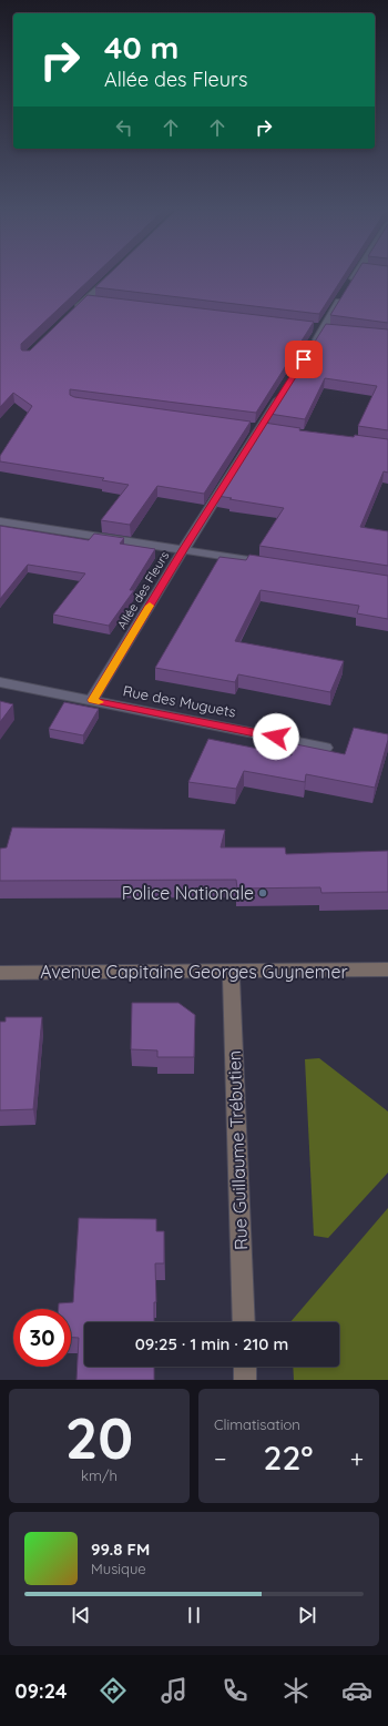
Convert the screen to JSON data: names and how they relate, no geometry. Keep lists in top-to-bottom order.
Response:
{
  "streets": {
    "street": [
      "Allée des Fleurs",
      "Rue des Muguets",
      "Avenue Capitaine Georges Guynemer",
      "Rue Guillaume Trébutien"
    ]
  },
  "crossings": [
    ["Allée des Fleurs", "Rue des Muguets"],
    ["Avenue Capitaine Georges Guynemer", "Rue Guillaume Trébutien"]
  ],
  "places": ["Police Nationale"],
  "page": {
    "turn": ["40 m", "Allée des Fleurs"],
    "limit": "30",
    "trip": "09:25 · 1 min · 210 m",
    "tile": [
      ["20", "km/h"],
      "Climatisation"
    ],
    "heat": ["−", "22°", "+"],
    "song": ["99.8 FM", "Musique"],
    "tabs": "09:24"
  }
}
